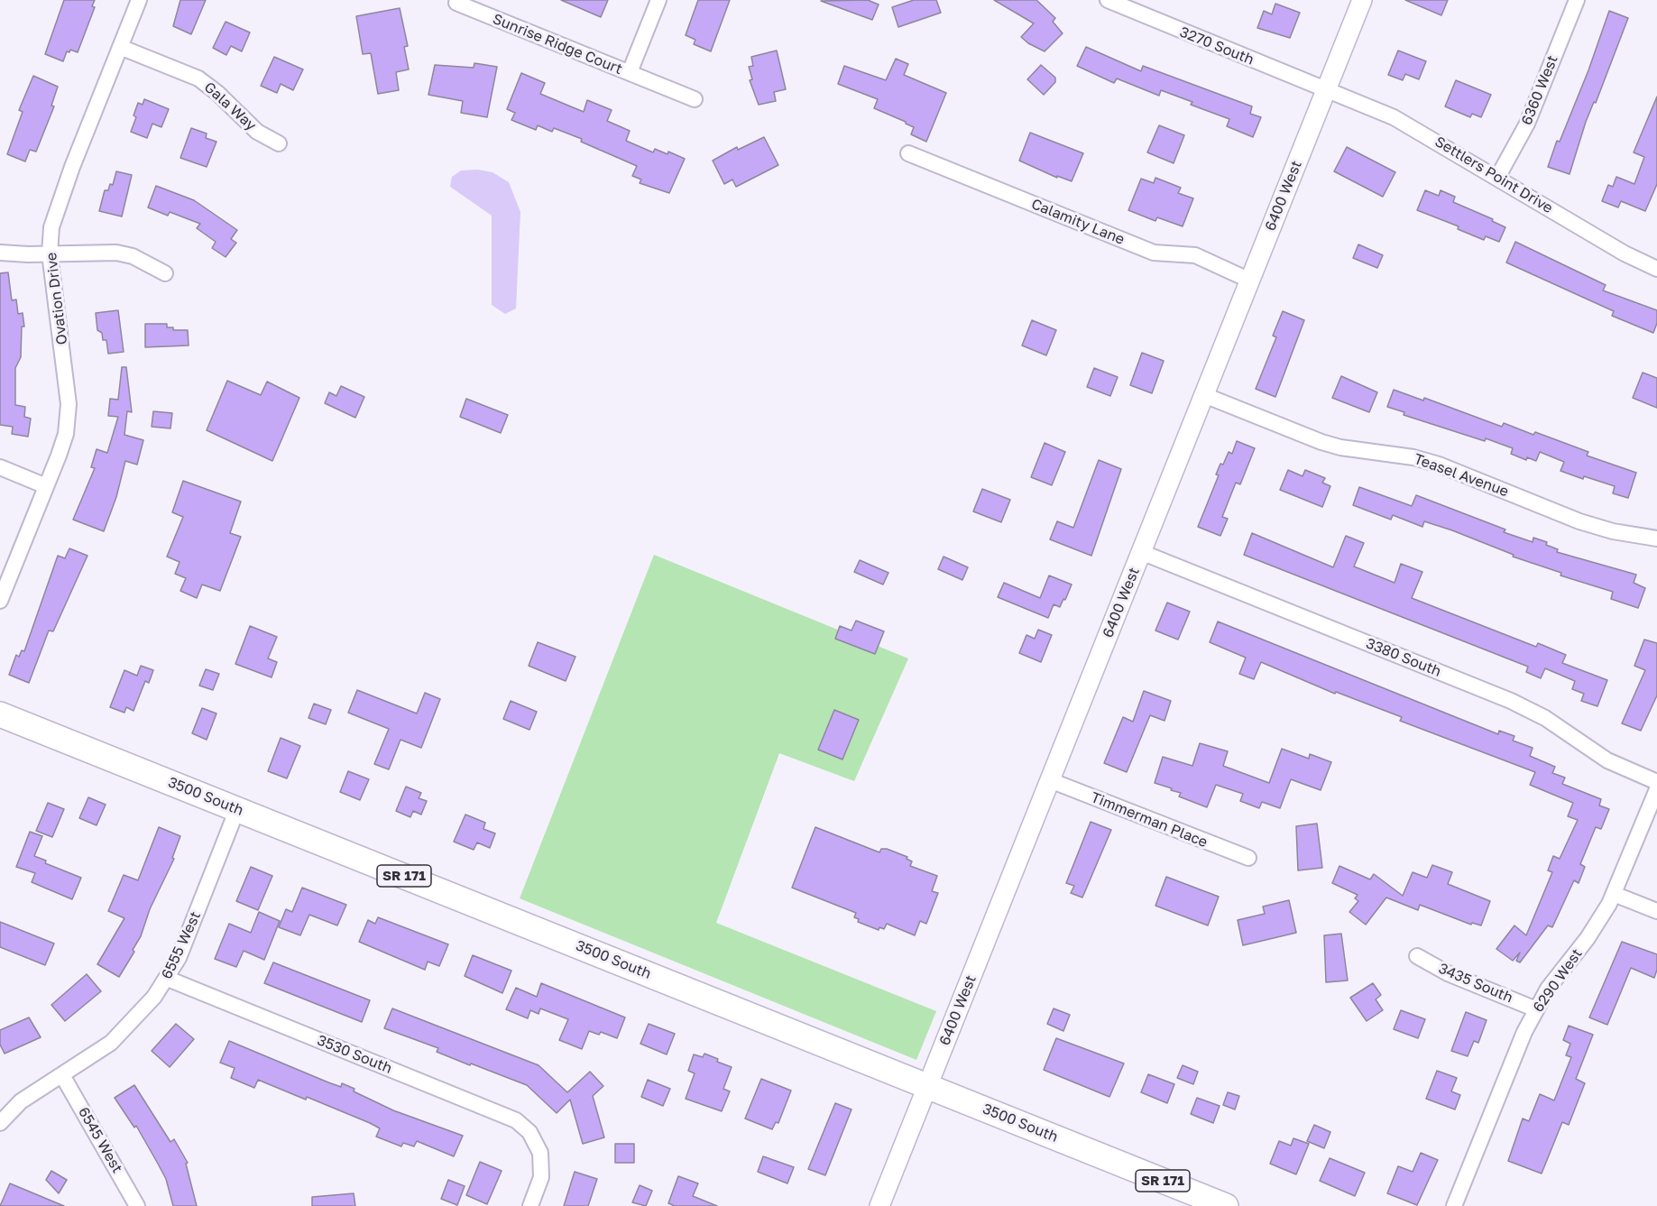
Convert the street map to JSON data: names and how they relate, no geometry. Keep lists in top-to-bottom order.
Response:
{
  "streets": {
    "main road": ["3500 South", "SR 171"],
    "street": [
      "Sunrise Ridge Court",
      "3270 South",
      "6360 West",
      "Gala Way",
      "Settlers Point Drive",
      "6400 West",
      "Calamity Lane",
      "Ovation Drive",
      "Teasel Avenue",
      "3380 South",
      "Timmerman Place",
      "6555 West",
      "6290 West",
      "3435 South",
      "3530 South",
      "6545 West"
    ]
  },
  "crossings": [
    ["3270 South", "Settlers Point Drive"],
    ["3270 South", "6400 West"],
    ["6360 West", "Settlers Point Drive"],
    ["Gala Way", "Ovation Drive"],
    ["Settlers Point Drive", "6400 West"],
    ["6400 West", "Calamity Lane"],
    ["6400 West", "Teasel Avenue"],
    ["6400 West", "3380 South"],
    ["6400 West", "3500 South"],
    ["6400 West", "Timmerman Place"],
    ["3500 South", "6555 West"],
    ["6555 West", "3530 South"],
    ["6555 West", "6545 West"],
    ["6290 West", "3435 South"]
  ]
}
